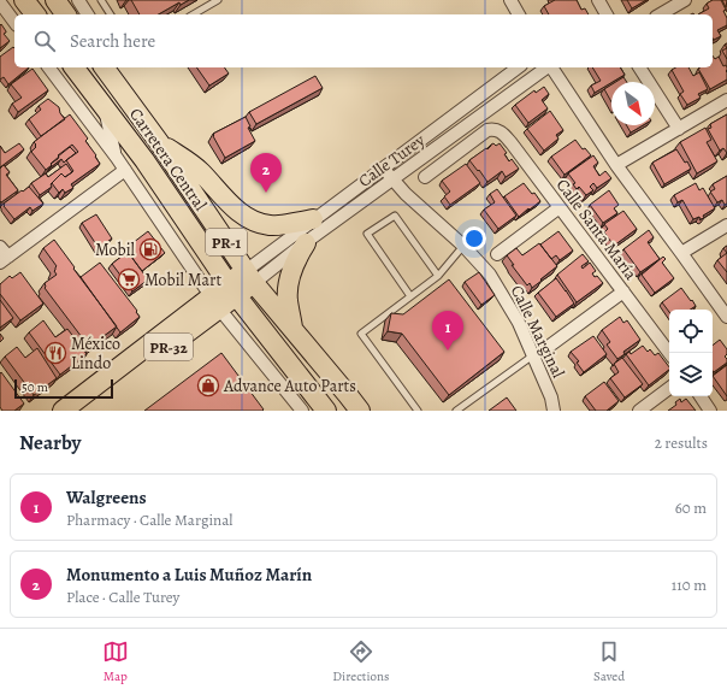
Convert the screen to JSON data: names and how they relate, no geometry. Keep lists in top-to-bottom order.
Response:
{
  "streets": {
    "main road": ["Carretera Central", "PR-1", "PR-32"],
    "street": ["Calle Turey", "Calle Santa María", "Calle Marginal"]
  },
  "crossings": [
    ["Carretera Central", "Calle Turey"],
    ["Calle Turey", "Calle Marginal"]
  ],
  "places": {
    "fuel station": ["Mobil"],
    "supermarket": ["Mobil Mart"],
    "restaurant": ["México Lindo"],
    "shop": ["Advance Auto Parts"]
  },
  "scale_bar": "50 m",
  "north": "bottom right",
  "page": {
    "search": "Search here",
    "pins": ["2", "1"],
    "scale": "50 m",
    "heading": ["Nearby", "2 results"],
    "list": [
      {
        "mark": "1",
        "name": "Walgreens",
        "note": "Pharmacy · Calle Marginal",
        "value": "60 m"
      },
      {
        "mark": "2",
        "name": "Monumento a Luis Muñoz Marín",
        "note": "Place · Calle Turey",
        "value": "110 m"
      }
    ],
    "nav": ["Map", "Directions", "Saved"]
  }
}
